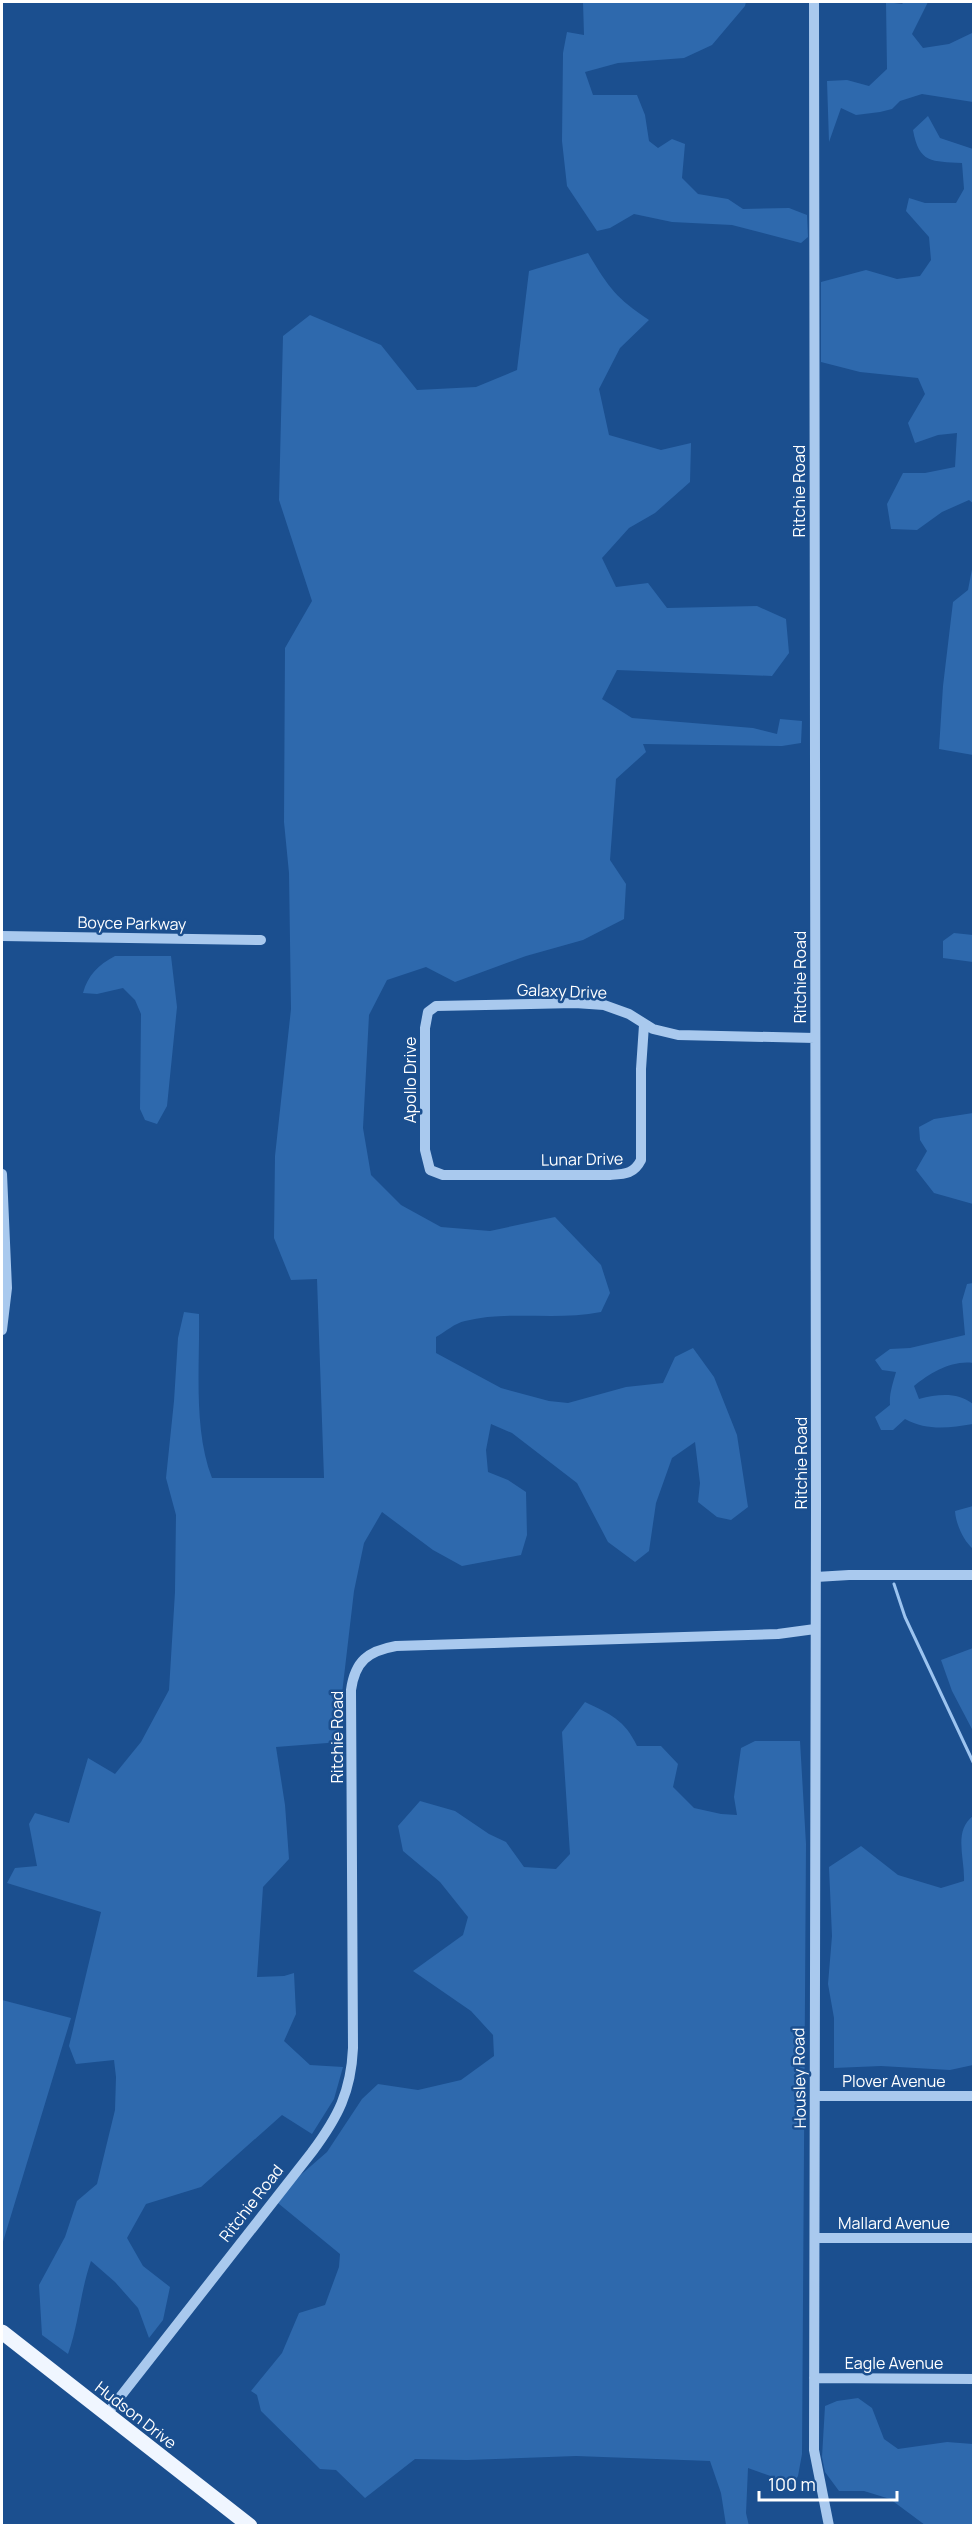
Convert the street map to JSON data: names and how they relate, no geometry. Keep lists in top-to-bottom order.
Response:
{
  "streets": {
    "main road": ["Hudson Drive"],
    "street": [
      "Ritchie Road",
      "Boyce Parkway",
      "Galaxy Drive",
      "Apollo Drive",
      "Lunar Drive",
      "Housley Road",
      "Plover Avenue",
      "Mallard Avenue",
      "Eagle Avenue"
    ]
  },
  "crossings": [
    ["Ritchie Road", "Galaxy Drive"],
    ["Ritchie Road", "Housley Road"],
    ["Ritchie Road", "Hudson Drive"],
    ["Galaxy Drive", "Apollo Drive"],
    ["Galaxy Drive", "Lunar Drive"],
    ["Apollo Drive", "Lunar Drive"],
    ["Housley Road", "Plover Avenue"],
    ["Housley Road", "Mallard Avenue"],
    ["Housley Road", "Eagle Avenue"]
  ],
  "scale_bar": "100 m"
}
